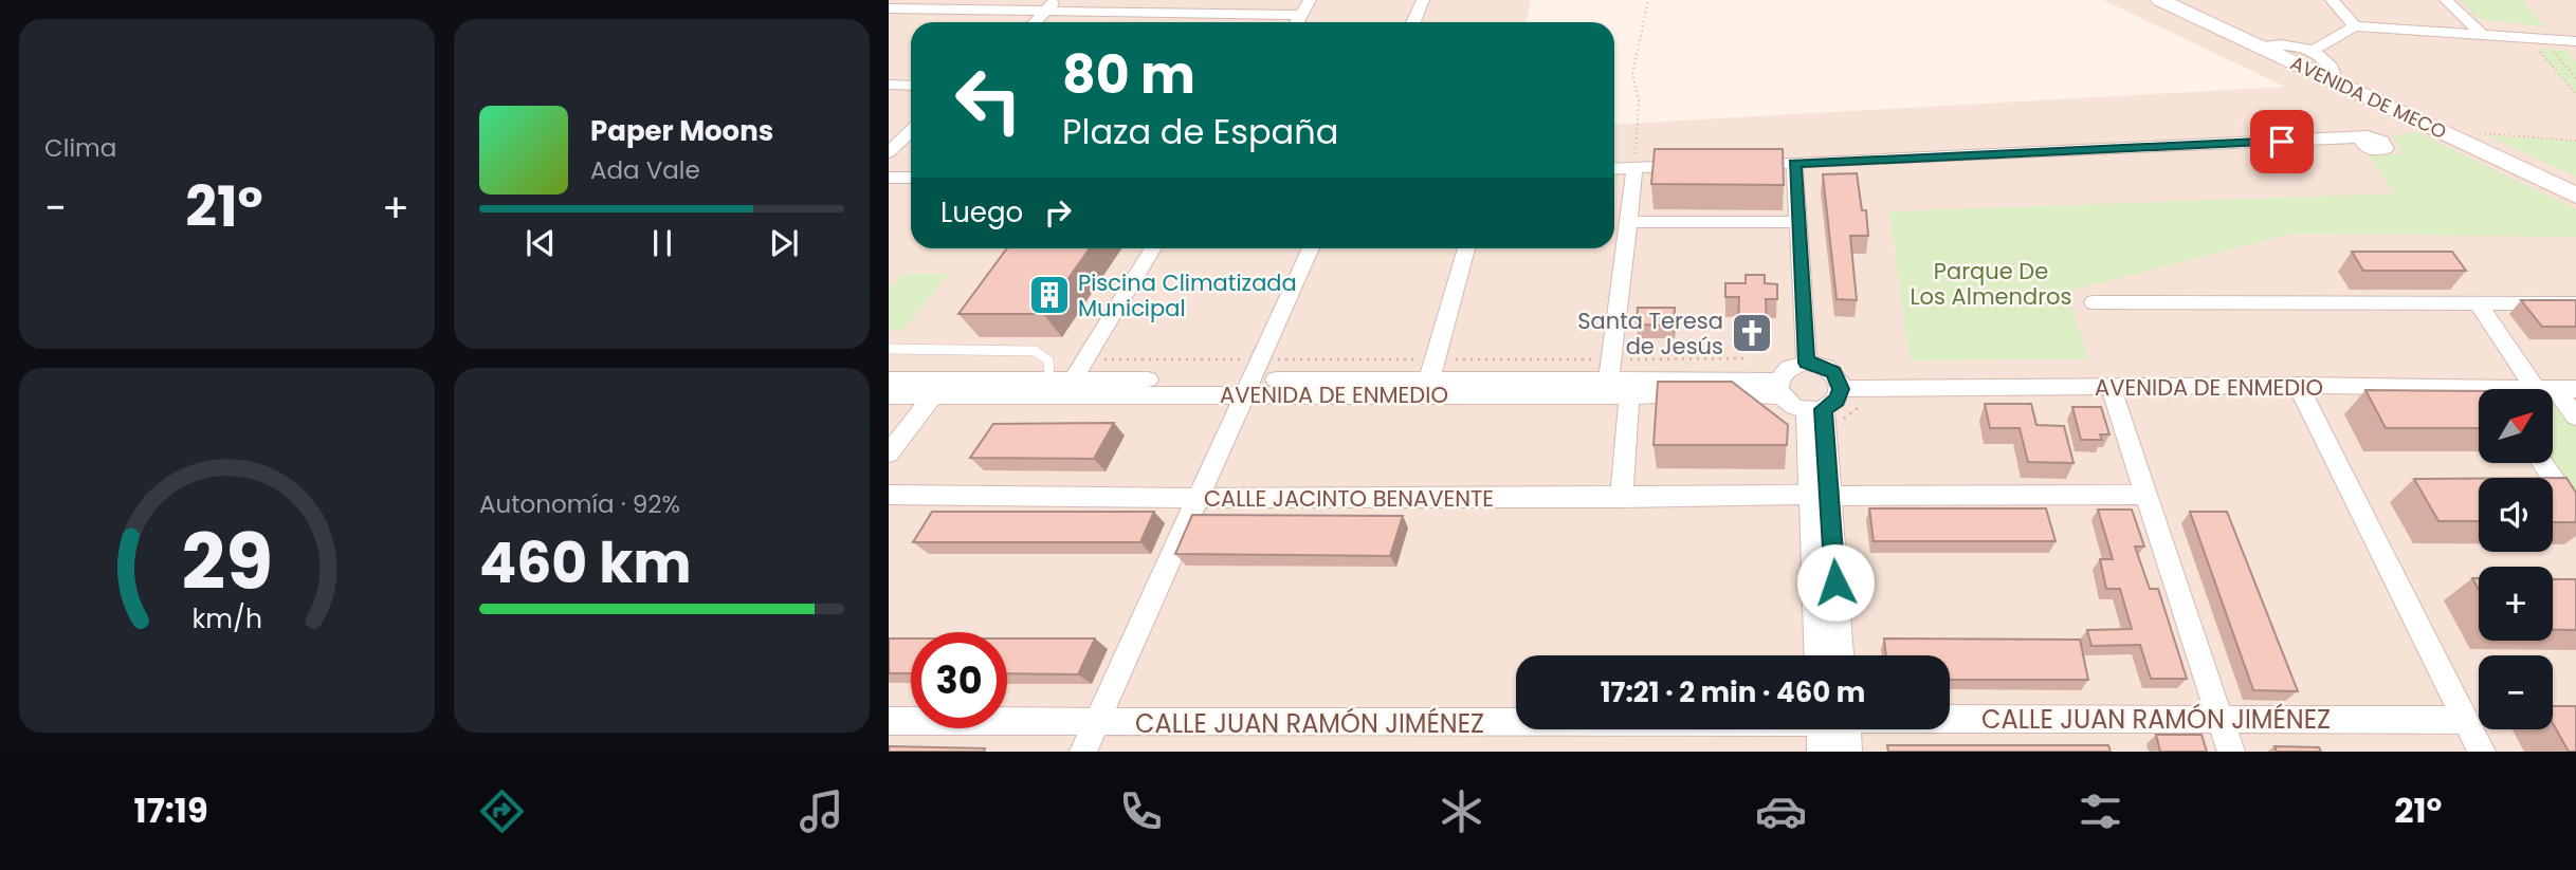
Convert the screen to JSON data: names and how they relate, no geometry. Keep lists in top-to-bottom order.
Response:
{
  "streets": {
    "street": [
      "AVENIDA DE MECO",
      "AVENIDA DE ENMEDIO",
      "CALLE JACINTO BENAVENTE",
      "CALLE JUAN RAMÓN JIMÉNEZ"
    ]
  },
  "parks": ["Parque De Los Almendros"],
  "places": {
    "building": ["Piscina Climatizada Municipal"],
    "church": ["Santa Teresa de Jesús"]
  },
  "north": "top right",
  "page": {
    "tile": [
      "Clima",
      ["Autonomía · 92%", "460 km"]
    ],
    "turn": ["80 m", "Plaza de España"],
    "song": ["Paper Moons", "Ada Vale"],
    "heat": ["−", "21°", "+"],
    "then": "Luego",
    "map_buttons": ["+", "−"],
    "limit": "30",
    "trip": "17:21 · 2 min · 460 m",
    "tabs": ["17:19", "21°"],
    "gauge": ["29", "km/h"]
  }
}
